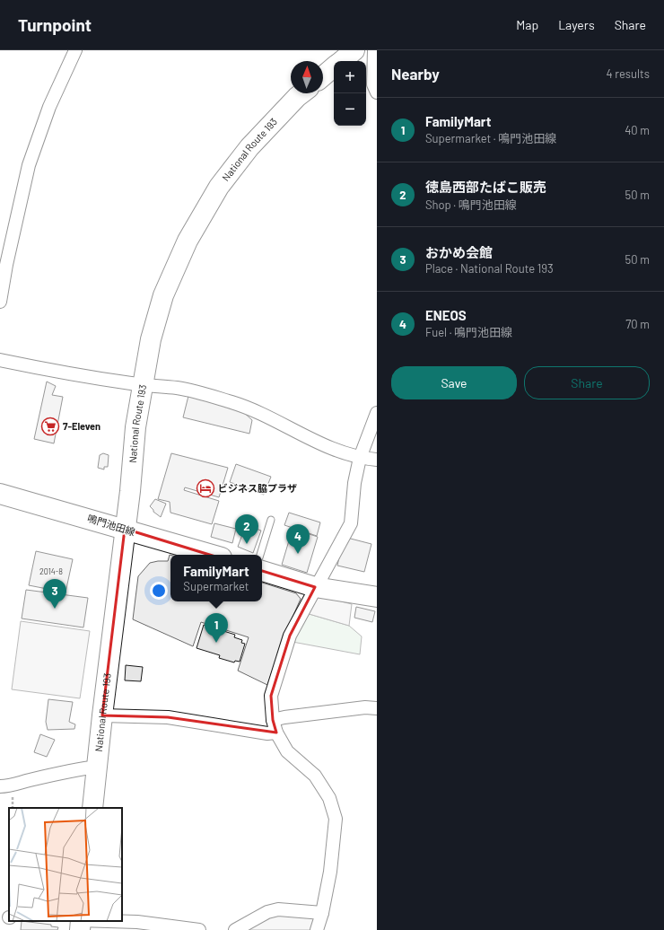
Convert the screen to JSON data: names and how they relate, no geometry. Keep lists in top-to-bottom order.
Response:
{
  "streets": {
    "main road": ["National Route 193", "鳴門池田線"]
  },
  "crossings": [
    ["National Route 193", "鳴門池田線"]
  ],
  "places": {
    "supermarket": ["7-Eleven"],
    "hotel": ["ビジネス脇プラザ"]
  },
  "house_numbers": ["2014-8"],
  "north": "top",
  "page": {
    "header": "Turnpoint",
    "nav": ["Map", "Layers", "Share"],
    "heading": ["Nearby", "4 results"],
    "map_buttons": ["+", "−"],
    "list": [
      {
        "mark": "1",
        "name": "FamilyMart",
        "note": "Supermarket · 鳴門池田線",
        "value": "40 m"
      },
      {
        "mark": "2",
        "name": "徳島西部たばこ販売",
        "note": "Shop · 鳴門池田線",
        "value": "50 m"
      },
      {
        "mark": "3",
        "name": "おかめ会館",
        "note": "Place · National Route 193",
        "value": "50 m"
      },
      {
        "mark": "4",
        "name": "ENEOS",
        "note": "Fuel · 鳴門池田線",
        "value": "70 m"
      }
    ],
    "buttons": ["Save", "Share"],
    "pins": [
      "2",
      "4",
      "3",
      "1"
    ],
    "popup": ["FamilyMart", "Supermarket"]
  }
}
